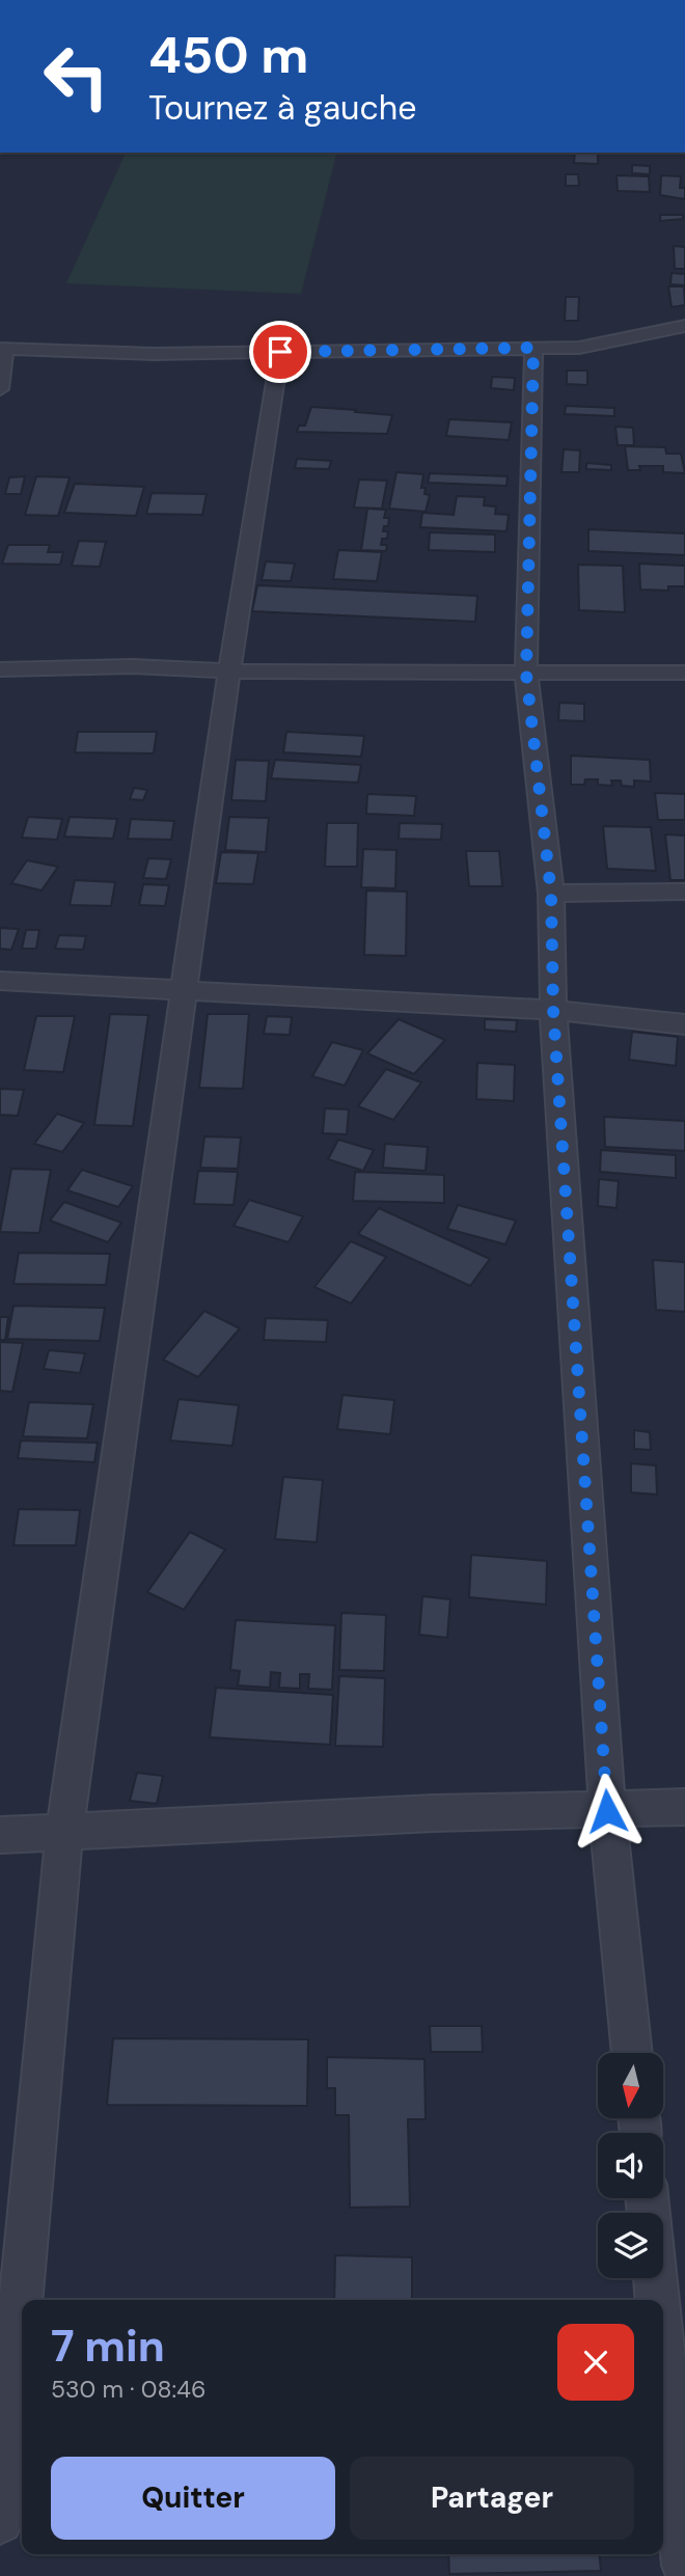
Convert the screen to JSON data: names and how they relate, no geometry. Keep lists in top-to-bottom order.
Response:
{
  "north": "bottom",
  "page": {
    "turn": ["450 m", "Tournez à gauche"],
    "heading": ["7 min", "530 m · 08:46"],
    "buttons": ["Quitter", "Partager"]
  }
}
